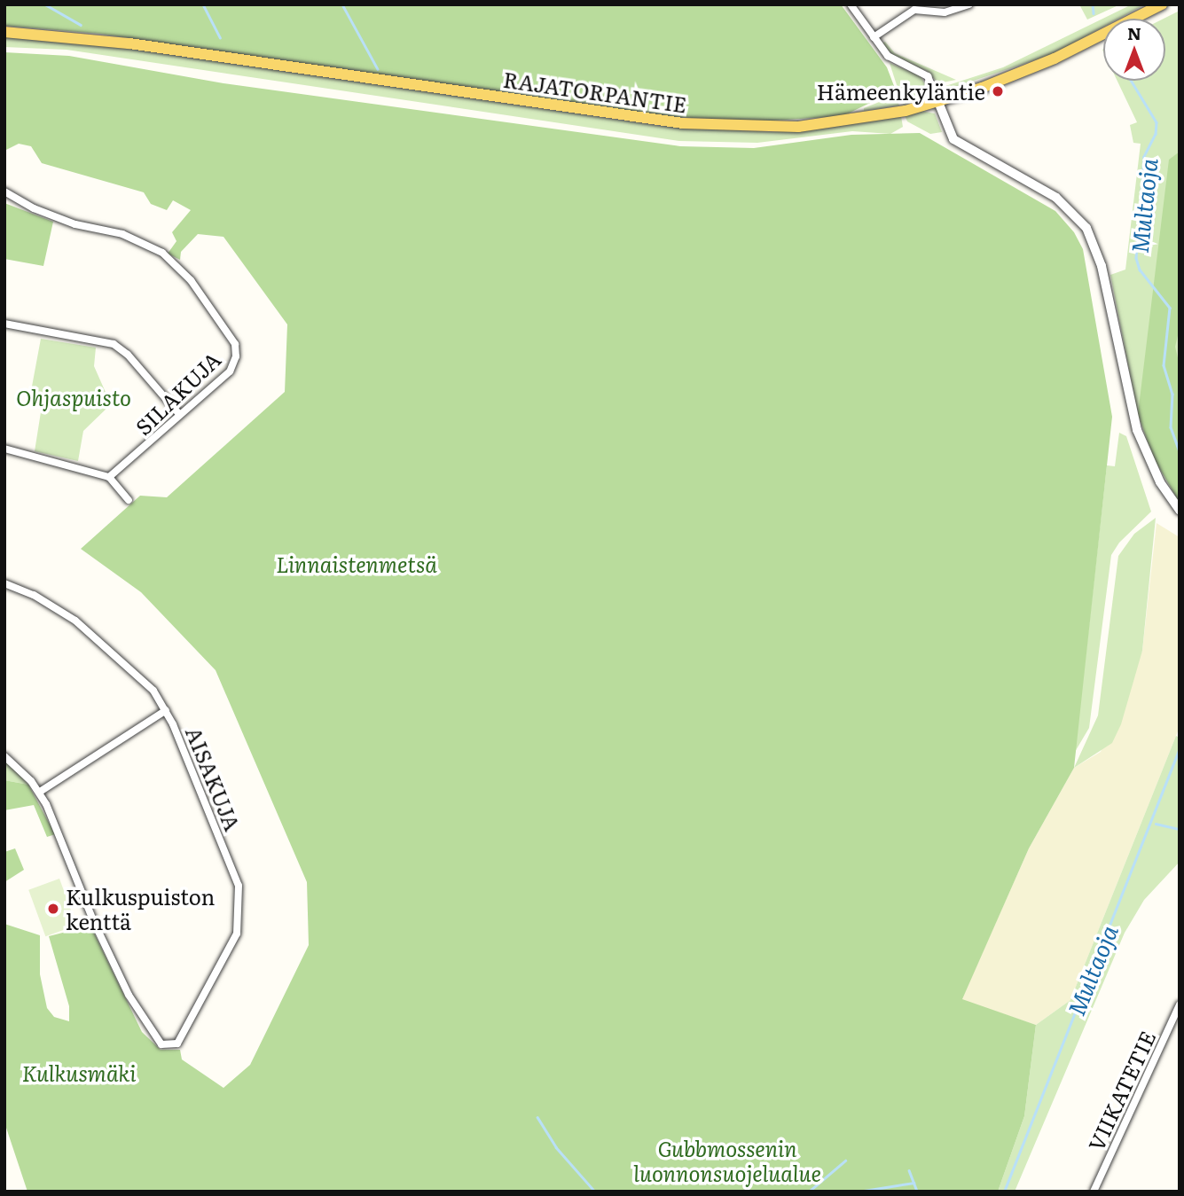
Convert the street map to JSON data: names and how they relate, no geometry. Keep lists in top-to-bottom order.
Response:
{
  "streets": {
    "main road": ["RAJATORPANTIE"],
    "street": ["SILAKUJA", "AISAKUJA", "VIIKATETIE"]
  },
  "water": ["Multaoja"],
  "parks": [
    "Ohjaspuisto",
    "Linnaistenmetsä",
    "Kulkusmäki",
    "Gubbmossenin luonnonsuojelualue"
  ],
  "places": ["Hämeenkyläntie", "Kulkuspuiston kenttä"],
  "north": "top"
}
